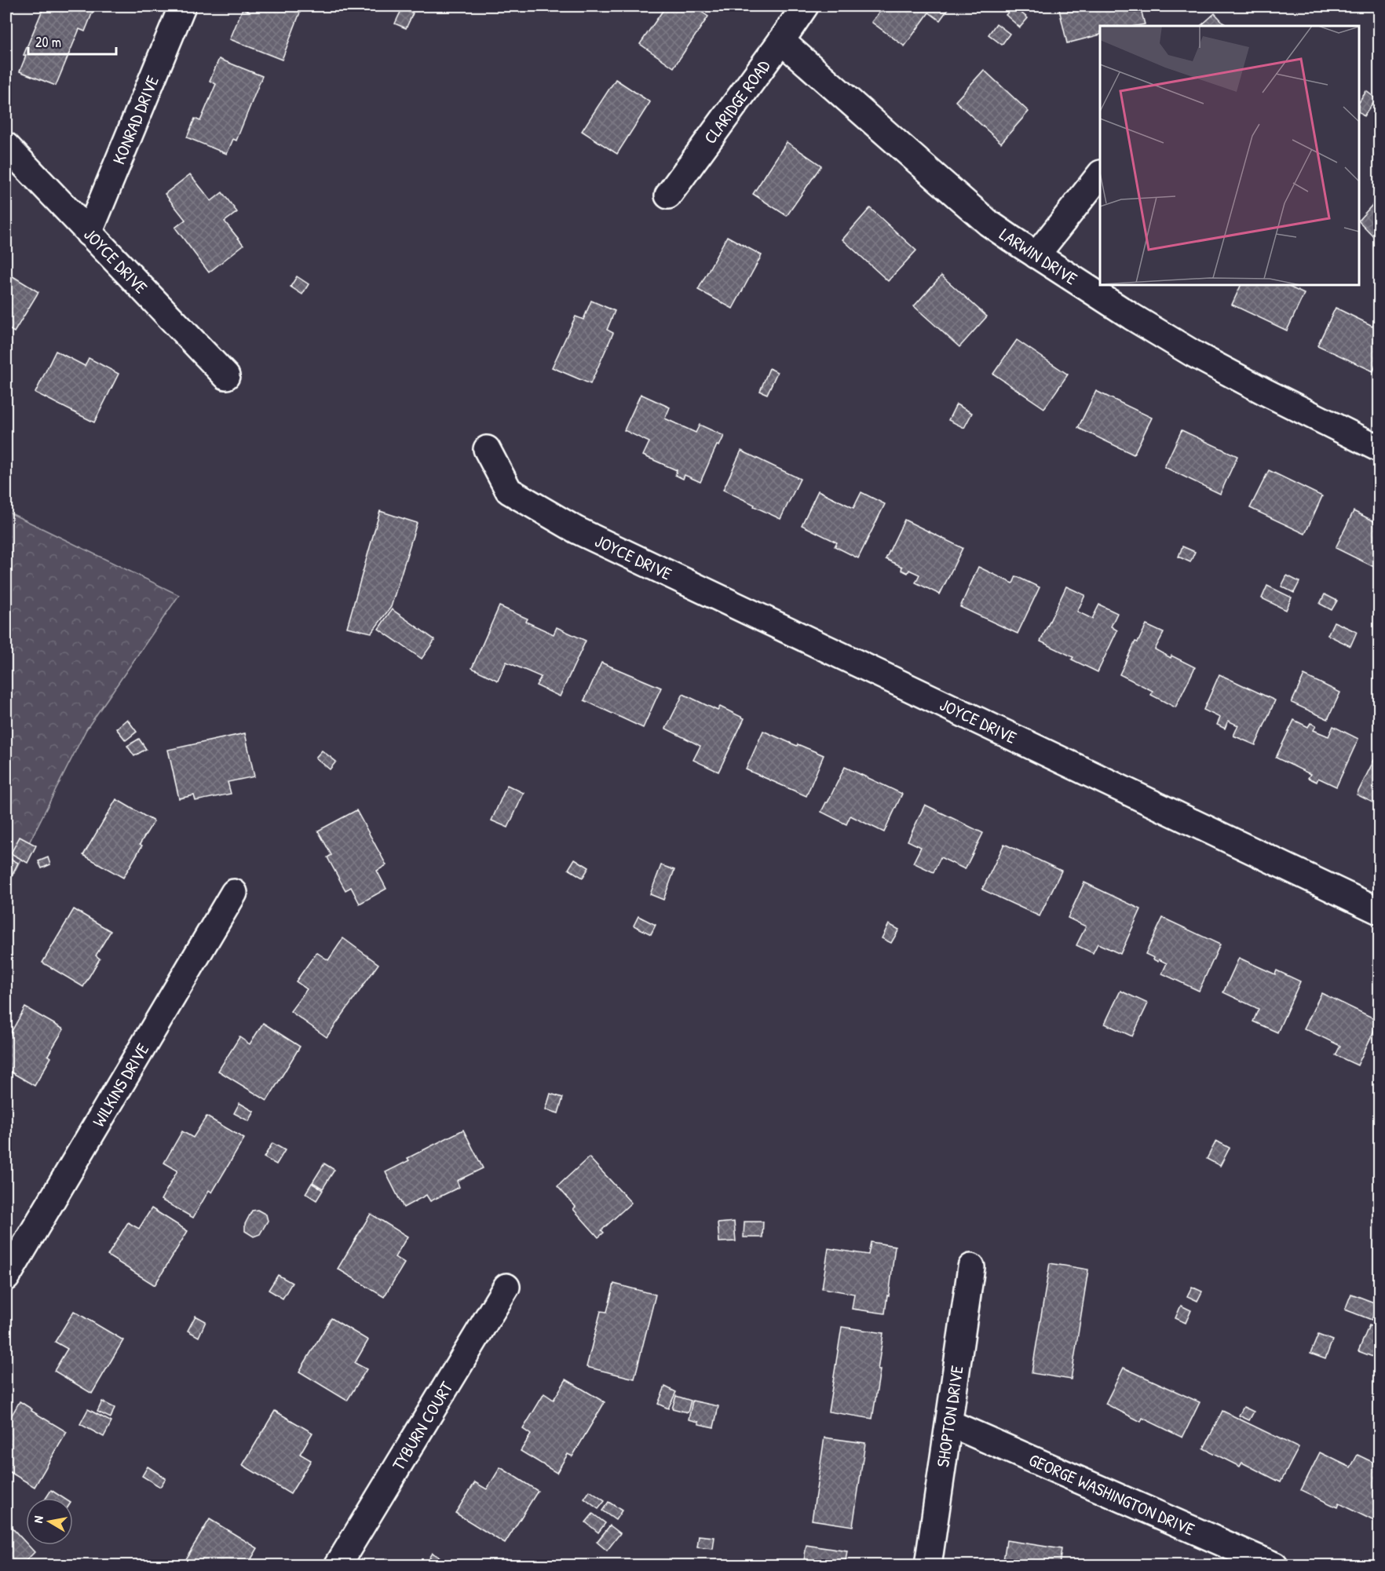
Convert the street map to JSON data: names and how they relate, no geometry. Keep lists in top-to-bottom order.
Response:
{
  "streets": {
    "street": [
      "CLARIDGE ROAD",
      "KONRAD DRIVE",
      "LARWIN DRIVE",
      "JOYCE DRIVE",
      "WILKINS DRIVE",
      "SHOPTON DRIVE",
      "TYBURN COURT",
      "GEORGE WASHINGTON DRIVE"
    ]
  },
  "crossings": [
    ["CLARIDGE ROAD", "LARWIN DRIVE"],
    ["KONRAD DRIVE", "JOYCE DRIVE"],
    ["SHOPTON DRIVE", "GEORGE WASHINGTON DRIVE"]
  ],
  "scale_bar": "20 m",
  "north": "left"
}
